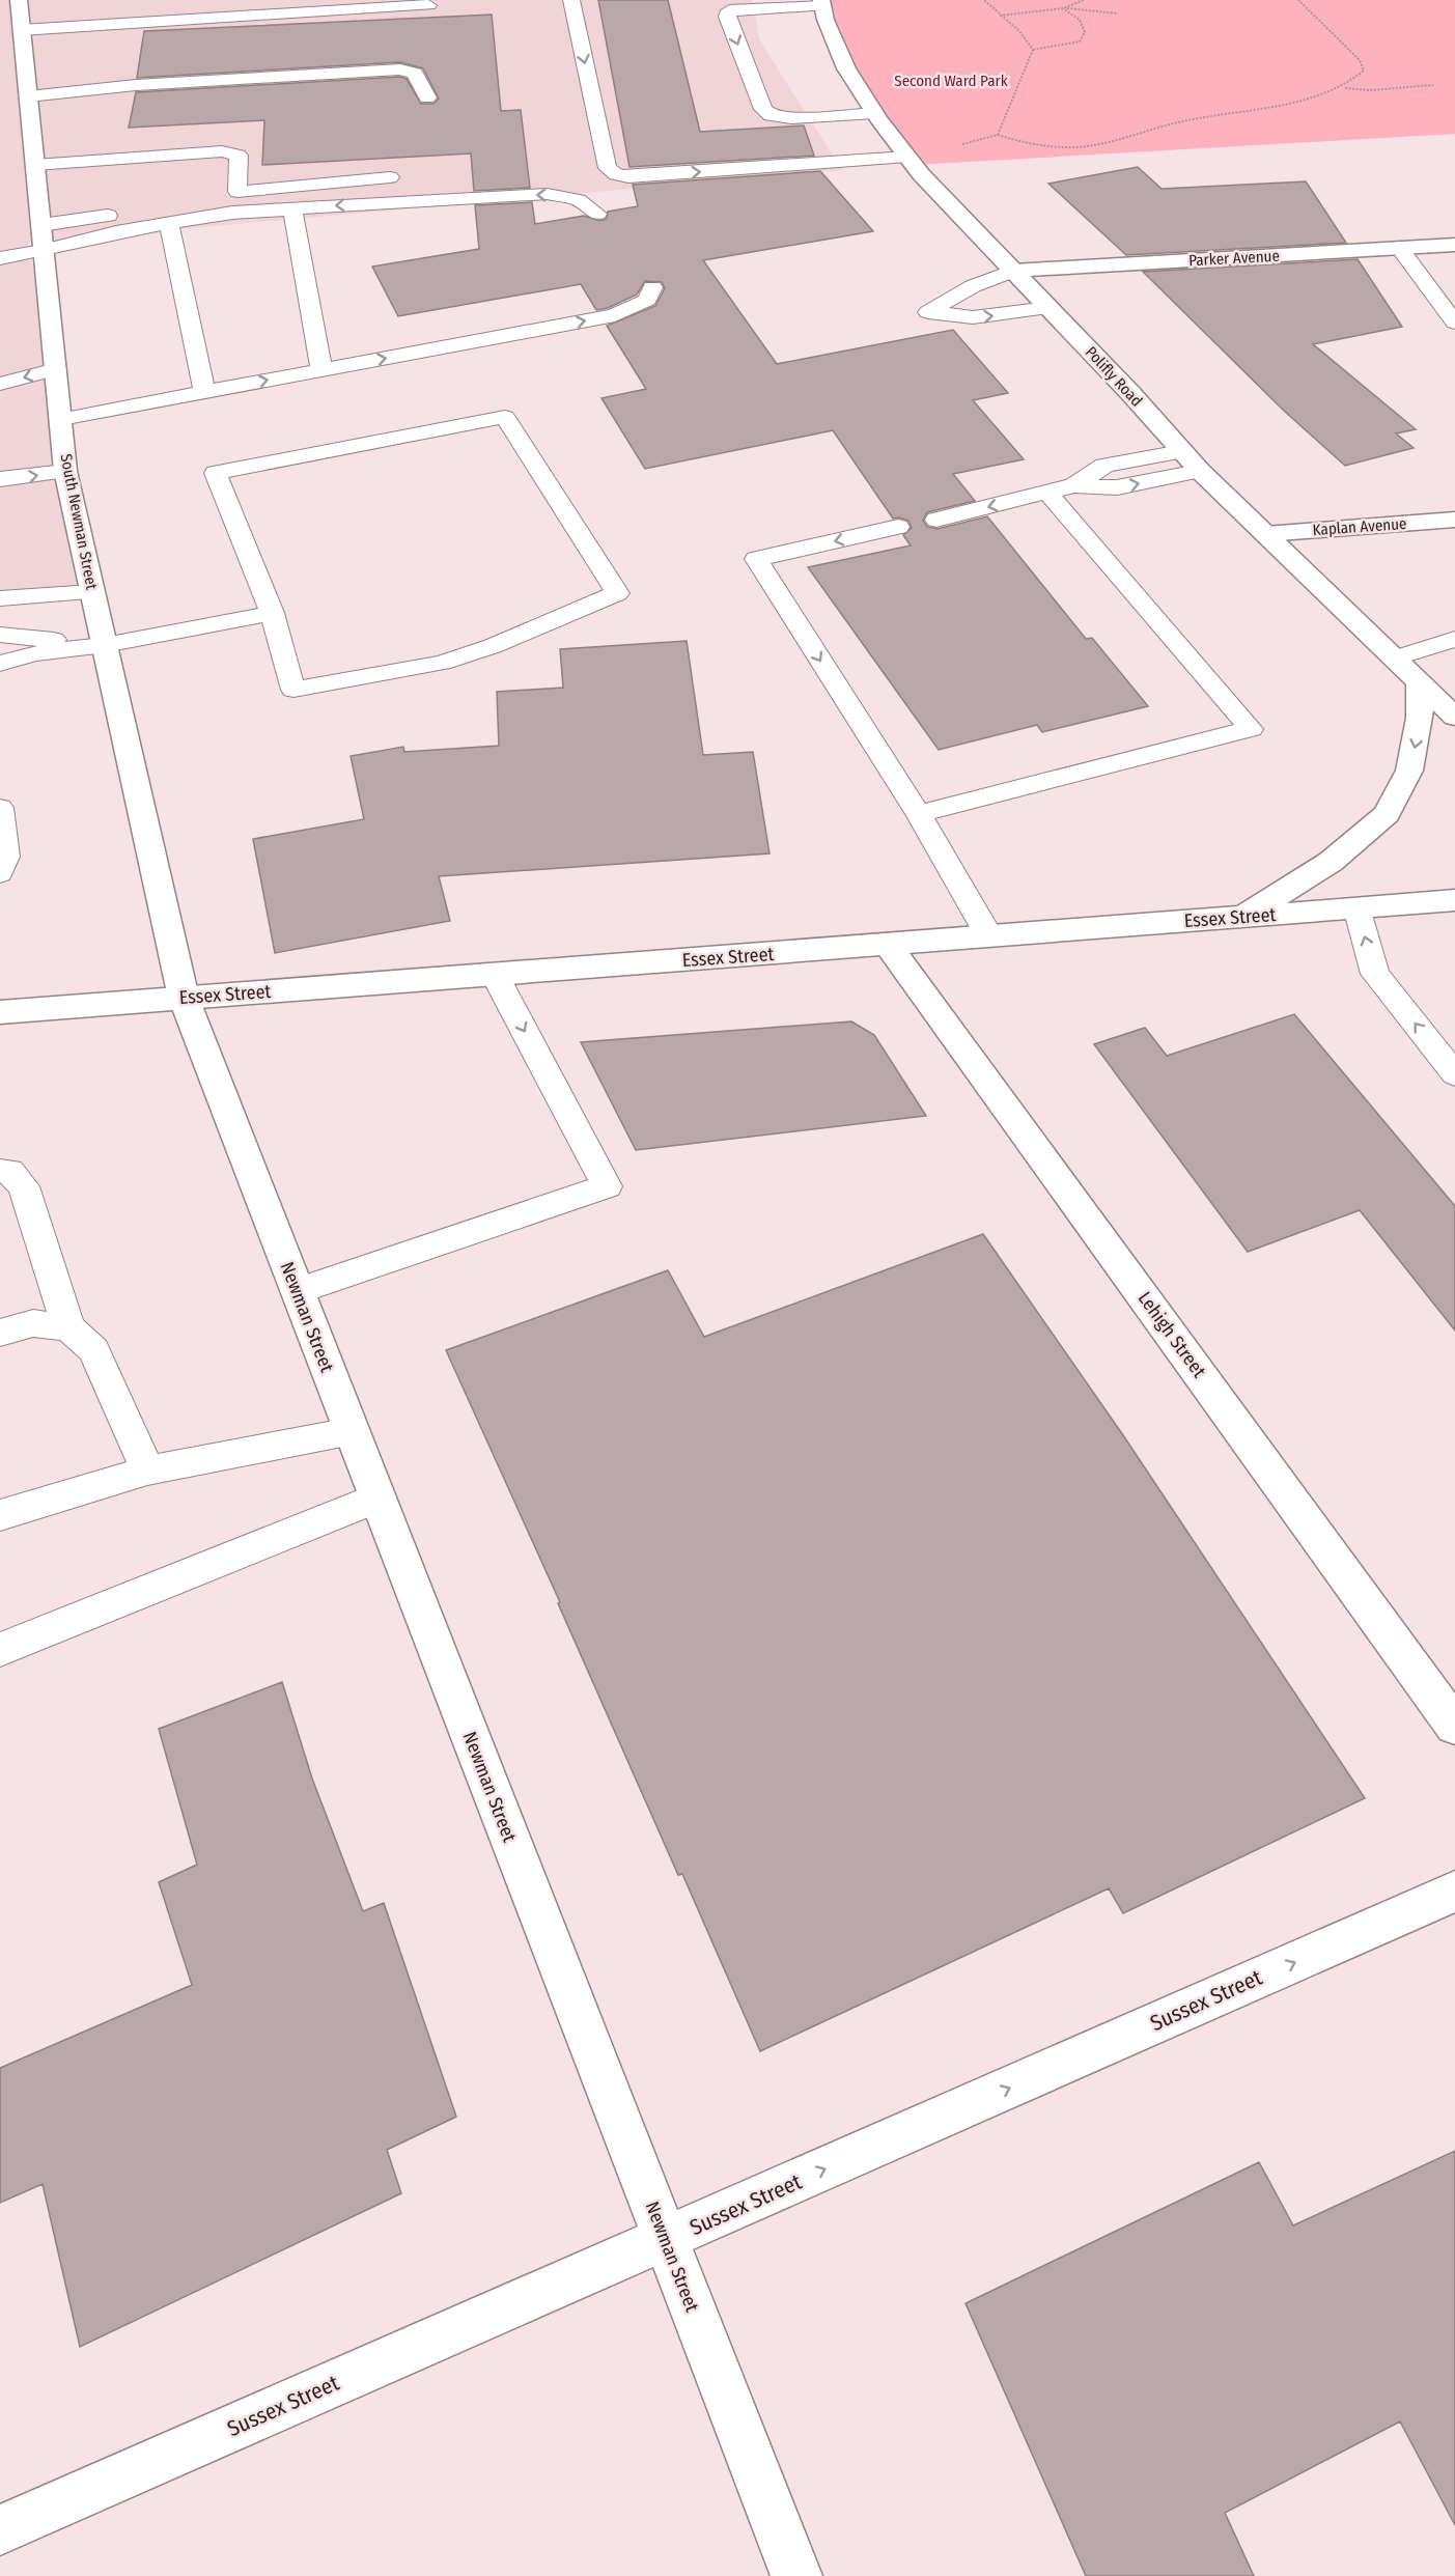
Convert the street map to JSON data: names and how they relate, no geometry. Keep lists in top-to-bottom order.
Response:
{
  "streets": {
    "street": [
      "Parker Avenue",
      "Polifly Road",
      "South Newman Street",
      "Kaplan Avenue",
      "Essex Street",
      "Newman Street",
      "Lehigh Street",
      "Sussex Street"
    ]
  },
  "crossings": [
    ["Parker Avenue", "Polifly Road"],
    ["Polifly Road", "Kaplan Avenue"],
    ["South Newman Street", "Essex Street"],
    ["South Newman Street", "Newman Street"],
    ["Essex Street", "Newman Street"],
    ["Essex Street", "Lehigh Street"],
    ["Newman Street", "Sussex Street"]
  ],
  "one_way": ["Sussex Street"],
  "parks": ["Second Ward Park"]
}
